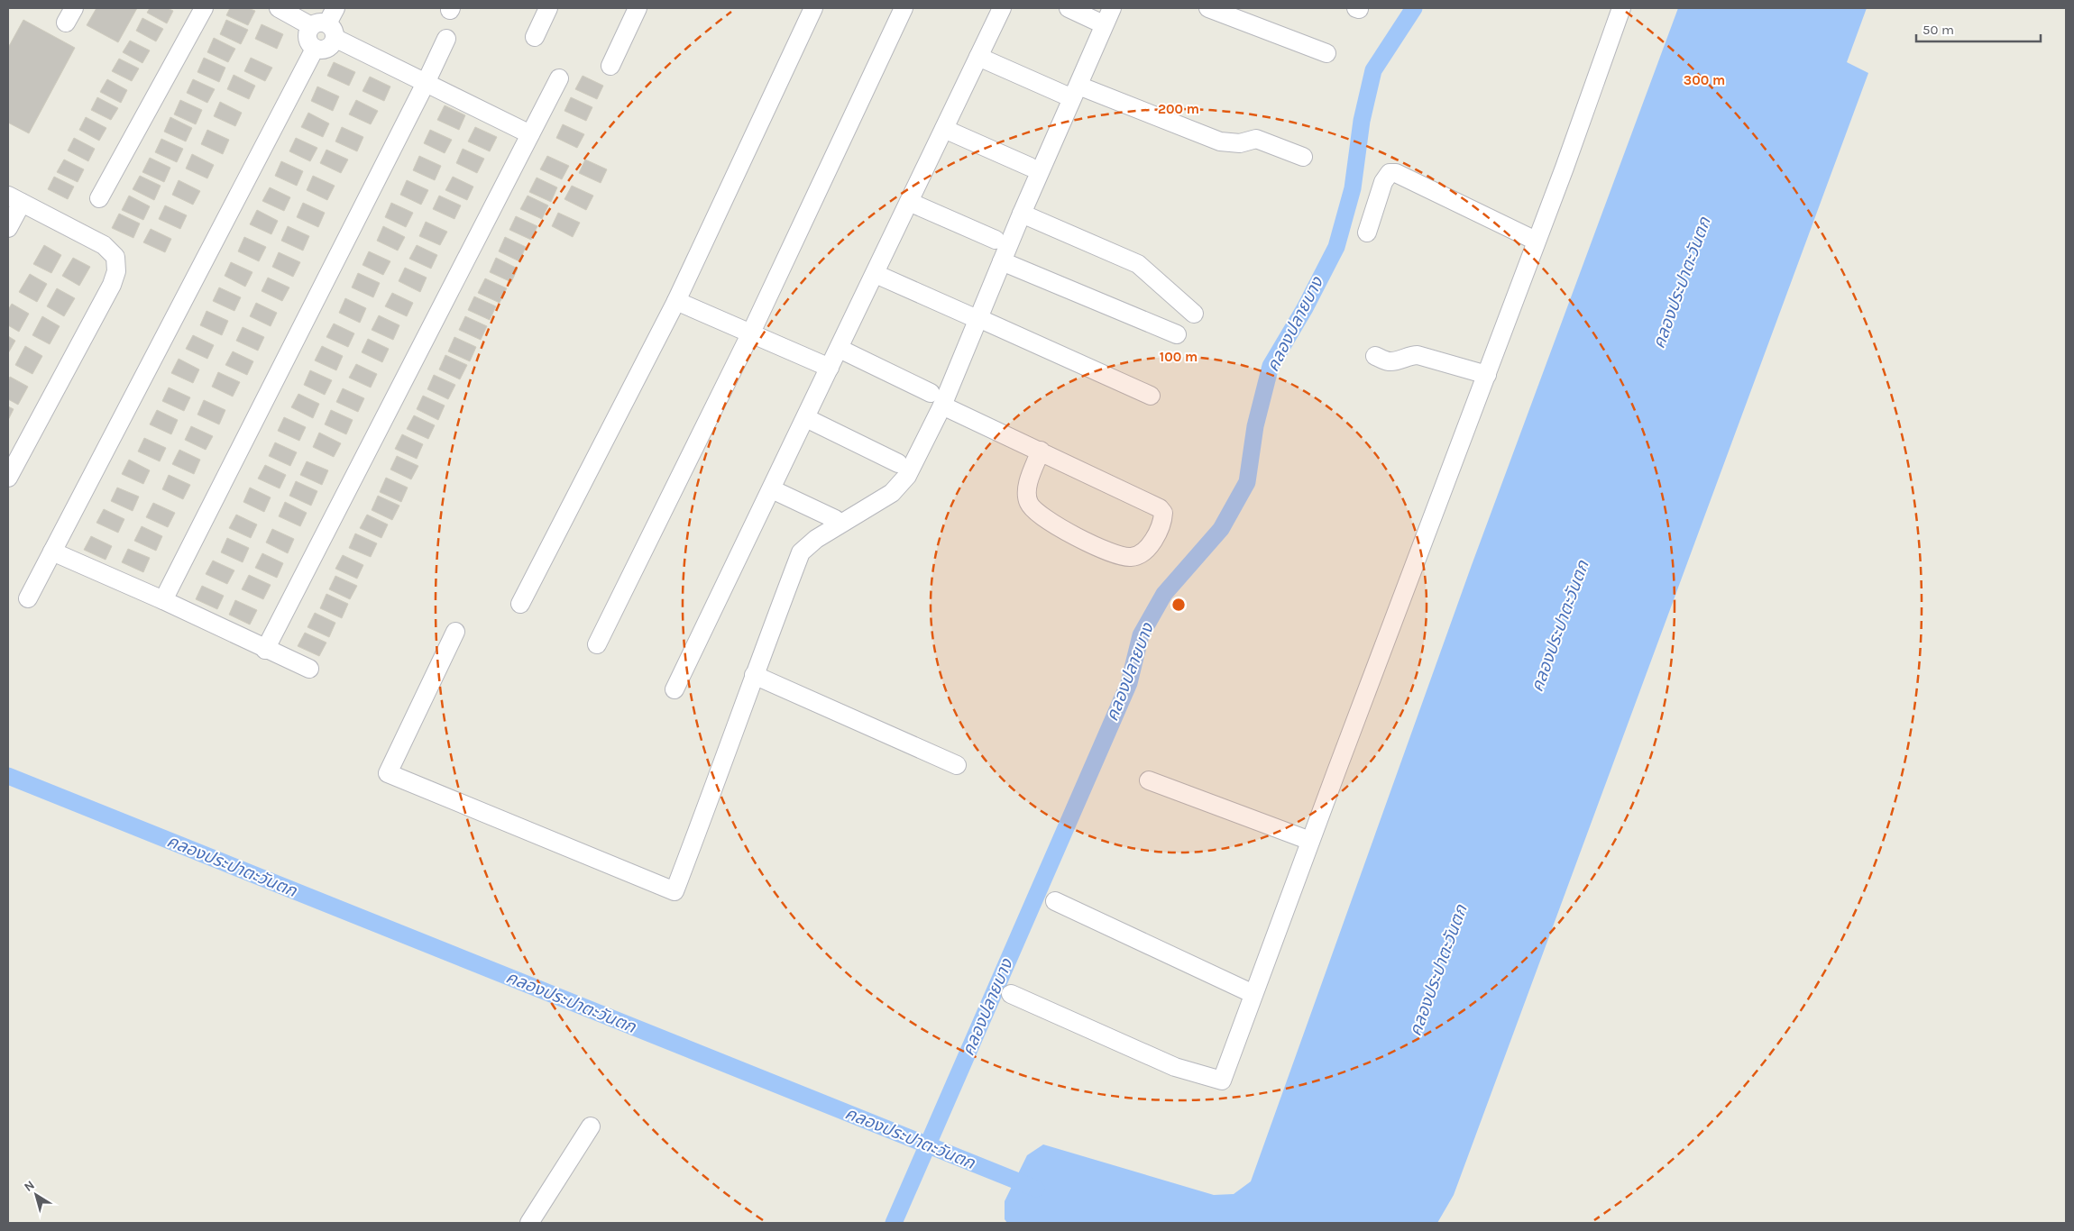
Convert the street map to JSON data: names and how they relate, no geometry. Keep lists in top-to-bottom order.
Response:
{
  "water": ["คลองประปาตะวันตก", "คลองปลายบาง"],
  "scale_bar": "50 m",
  "north": "top left",
  "rings": ["300 m", "200 m", "100 m"]
}
